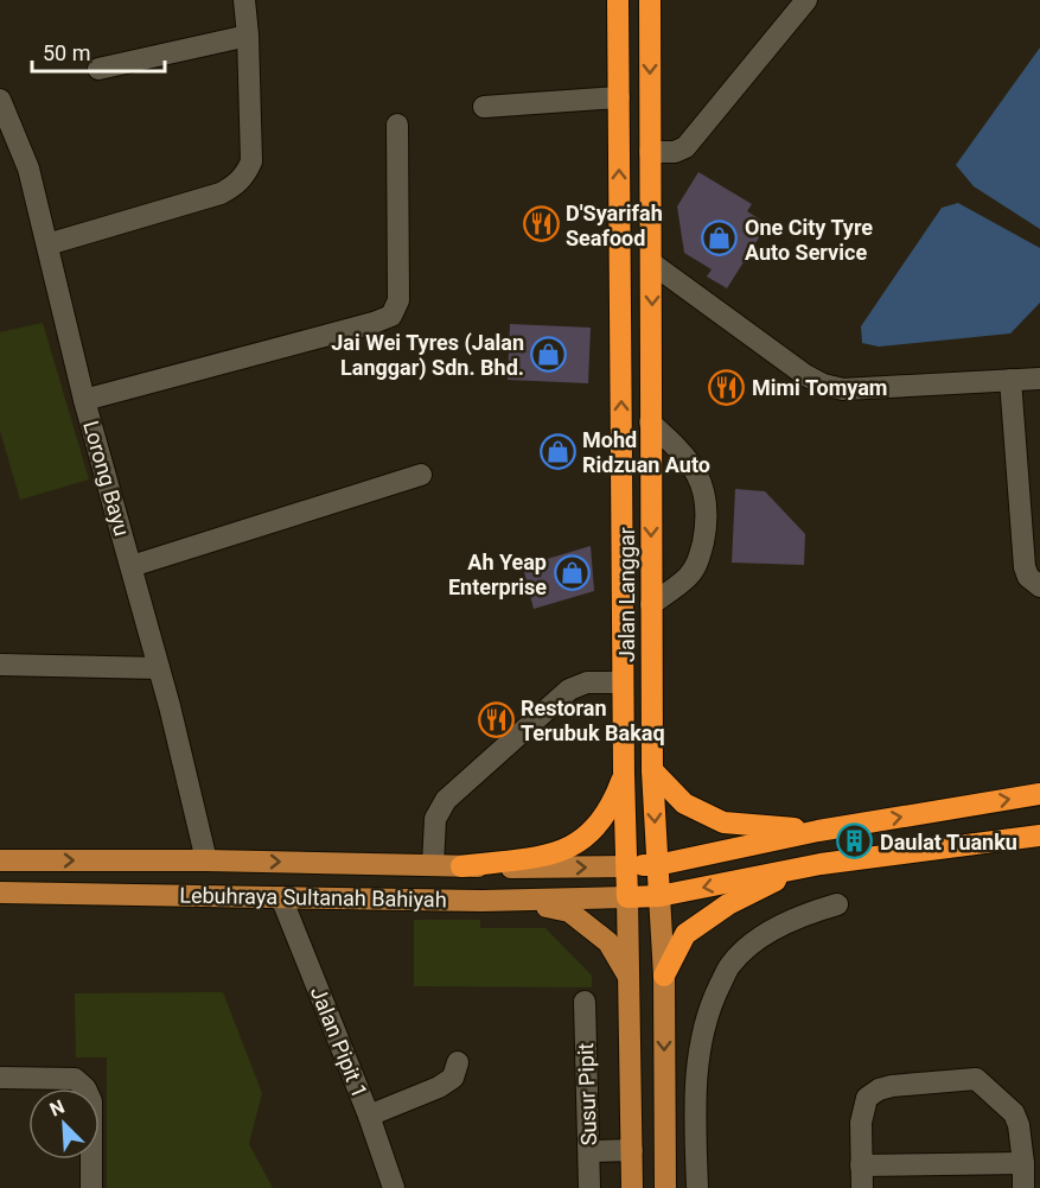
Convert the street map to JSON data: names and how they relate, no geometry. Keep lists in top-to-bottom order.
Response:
{
  "streets": {
    "highway": ["Jalan Langgar"],
    "main road": ["Lebuhraya Sultanah Bahiyah"],
    "street": ["Lorong Bayu", "Jalan Pipit 1", "Susur Pipit"]
  },
  "crossings": [
    ["Lorong Bayu", "Lebuhraya Sultanah Bahiyah"],
    ["Jalan Langgar", "Lebuhraya Sultanah Bahiyah"],
    ["Lebuhraya Sultanah Bahiyah", "Jalan Pipit 1"]
  ],
  "places": {
    "restaurant": ["D'Syarifah Seafood", "Mimi Tomyam", "Restoran Terubuk Bakaq"],
    "shop": [
      "One City Tyre Auto Service",
      "Jai Wei Tyres (Jalan Langgar) Sdn. Bhd.",
      "Mohd Ridzuan Auto",
      "Ah Yeap Enterprise"
    ],
    "building": ["Daulat Tuanku"]
  },
  "scale_bar": "50 m",
  "north": "top left"
}
